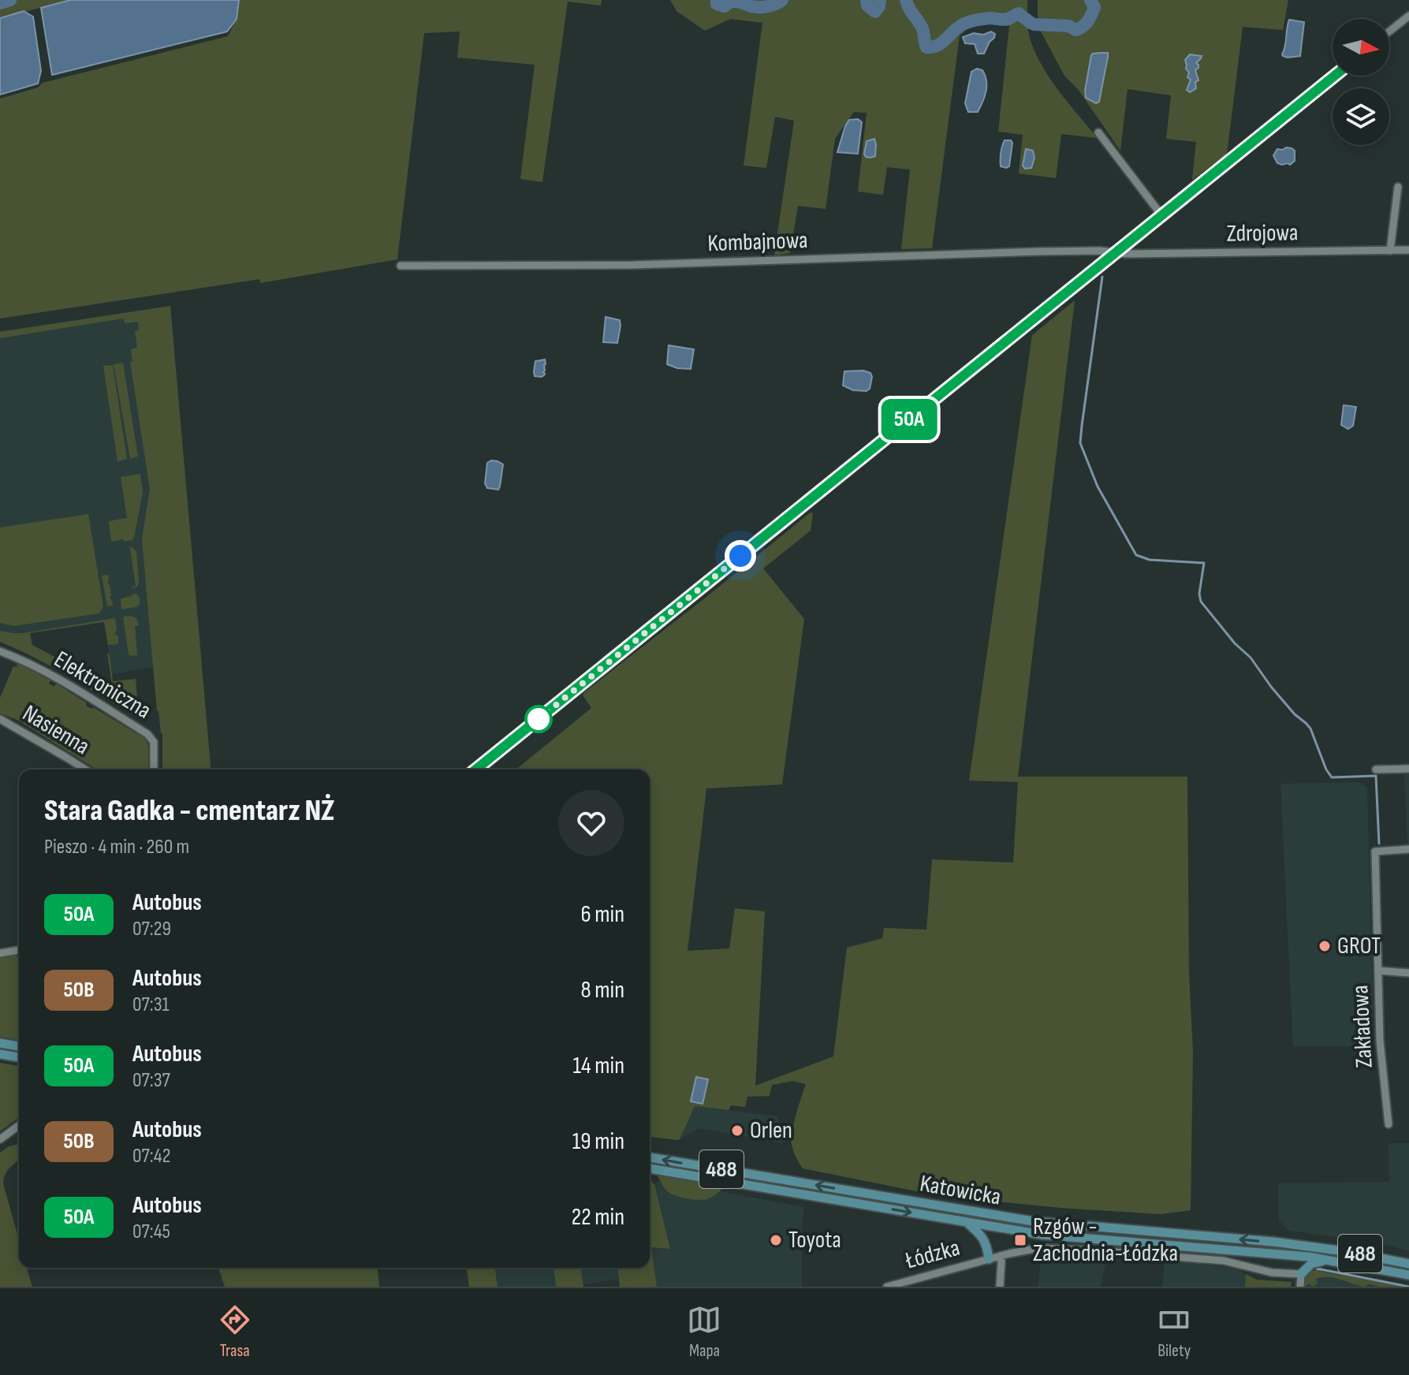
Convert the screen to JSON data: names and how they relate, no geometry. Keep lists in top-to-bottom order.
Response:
{
  "streets": {
    "main road": ["488", "Katowicka"],
    "street": [
      "Zdrojowa",
      "Kombajnowa",
      "Elektroniczna",
      "Nasienna",
      "Zakładowa",
      "Łódzka"
    ]
  },
  "crossings": [
    ["Zdrojowa", "Kombajnowa"],
    ["488", "Katowicka"]
  ],
  "places": {
    "other": ["GROT", "Orlen", "Toyota"],
    "transit": ["Rzgów - Zachodnia-Łódzka"]
  },
  "lines": ["bus line 50A"],
  "north": "right",
  "page": {
    "on_map": "50A",
    "heading": ["Stara Gadka - cmentarz NŻ", "Pieszo · 4 min · 260 m"],
    "list": [
      {
        "mark": "50A",
        "name": "Autobus",
        "note": "07:29",
        "value": "6 min"
      },
      {
        "mark": "50B",
        "name": "Autobus",
        "note": "07:31",
        "value": "8 min"
      },
      {
        "mark": "50A",
        "name": "Autobus",
        "note": "07:37",
        "value": "14 min"
      },
      {
        "mark": "50B",
        "name": "Autobus",
        "note": "07:42",
        "value": "19 min"
      },
      {
        "mark": "50A",
        "name": "Autobus",
        "note": "07:45",
        "value": "22 min"
      }
    ],
    "tabs": ["Trasa", "Mapa", "Bilety"]
  }
}
